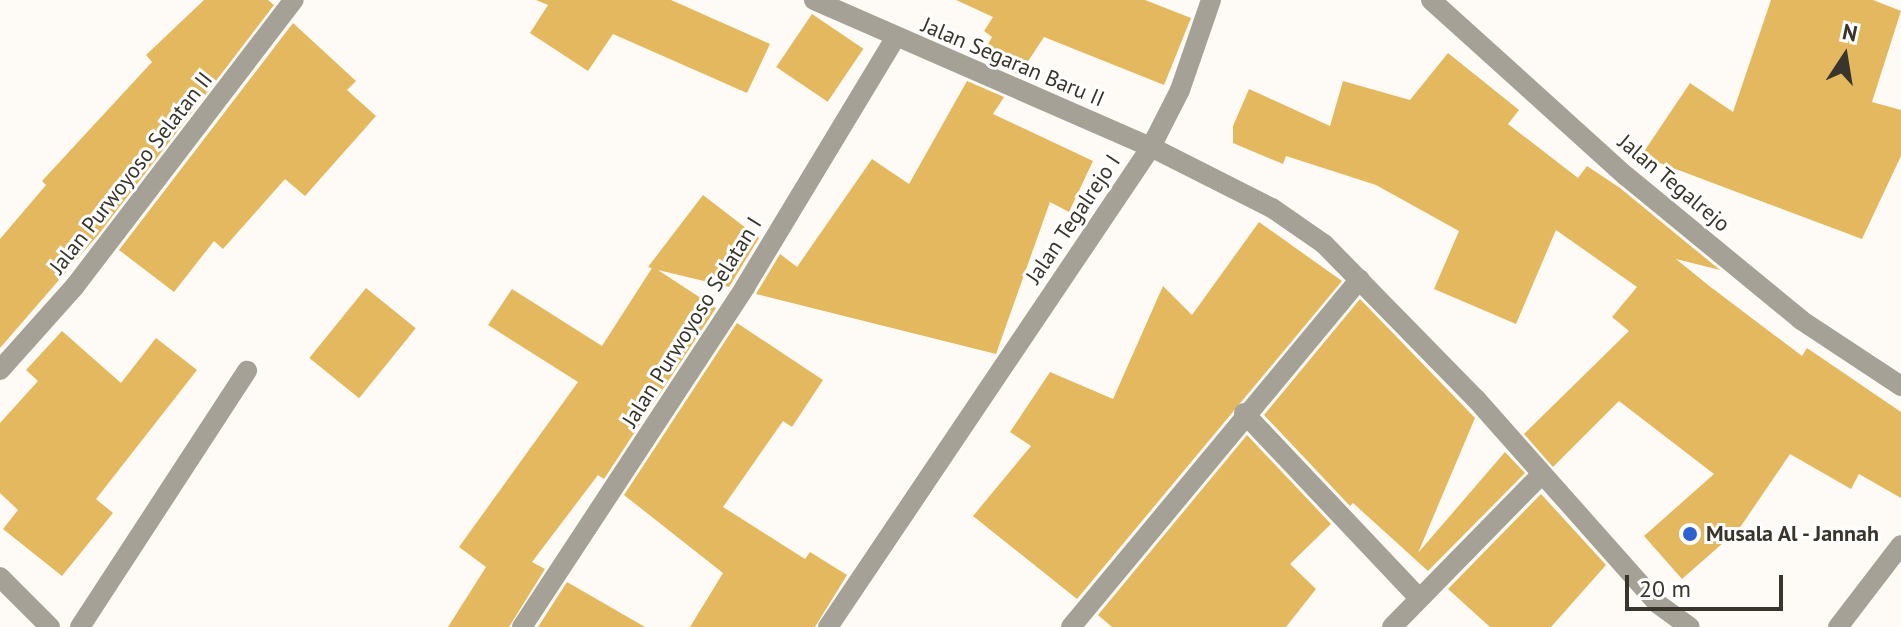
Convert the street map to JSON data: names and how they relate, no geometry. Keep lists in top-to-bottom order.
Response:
{
  "streets": {
    "street": [
      "Jalan Segaran Baru II",
      "Jalan Purwoyoso Selatan II",
      "Jalan Tegalrejo",
      "Jalan Tegalrejo I",
      "Jalan Purwoyoso Selatan I"
    ]
  },
  "crossings": [
    ["Jalan Segaran Baru II", "Jalan Tegalrejo I"],
    ["Jalan Segaran Baru II", "Jalan Purwoyoso Selatan I"]
  ],
  "places": ["Musala Al - Jannah"],
  "scale_bar": "20 m",
  "north": "top"
}
